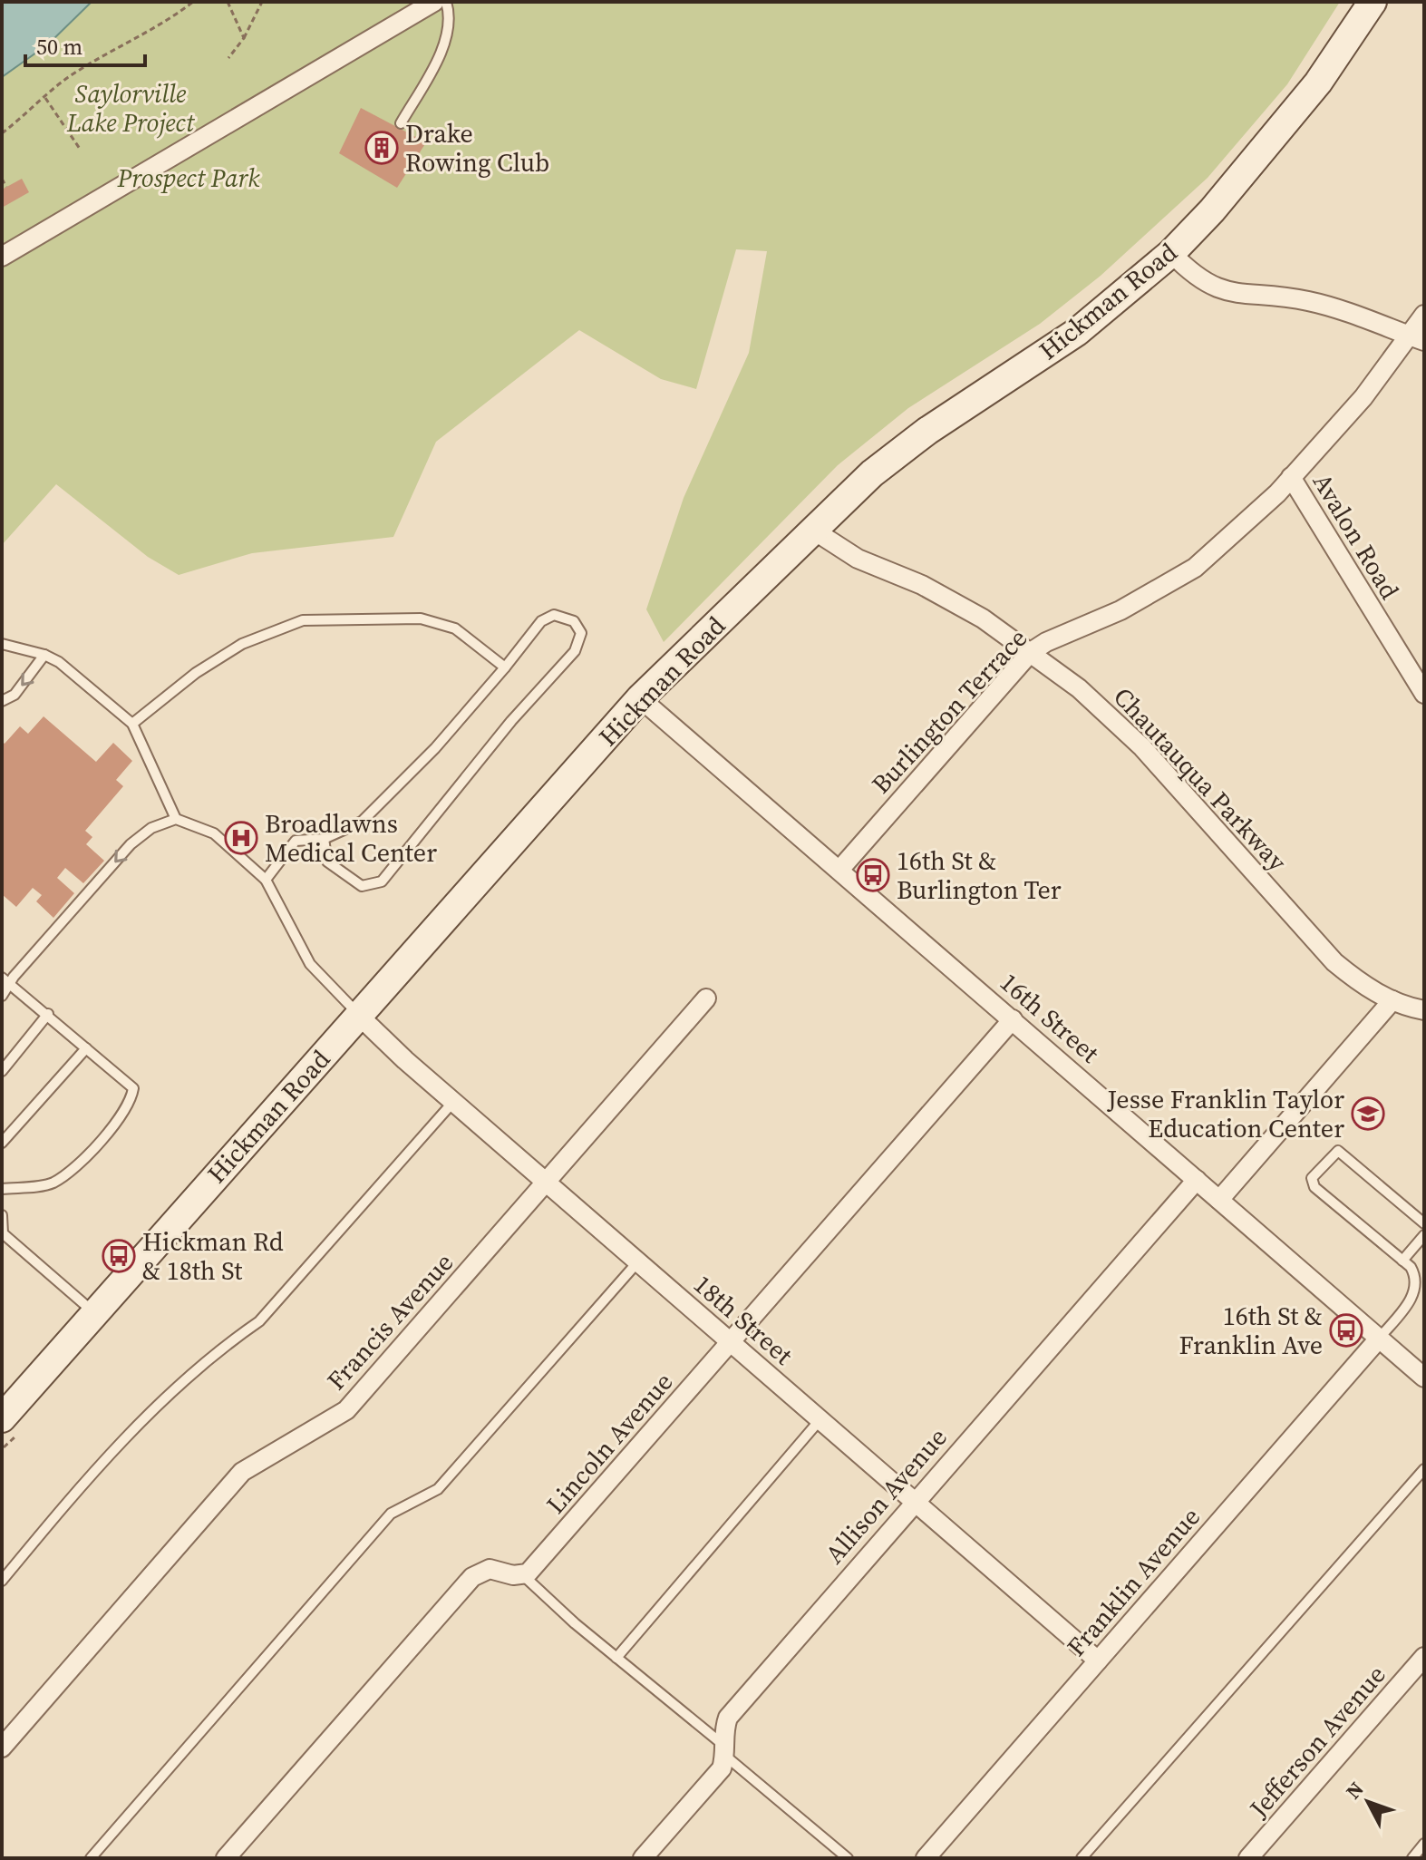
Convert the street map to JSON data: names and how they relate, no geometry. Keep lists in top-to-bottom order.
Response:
{
  "streets": {
    "main road": ["Hickman Road"],
    "street": [
      "Avalon Road",
      "Burlington Terrace",
      "Chautauqua Parkway",
      "16th Street",
      "18th Street",
      "Francis Avenue",
      "Lincoln Avenue",
      "Allison Avenue",
      "Franklin Avenue",
      "Jefferson Avenue"
    ]
  },
  "crossings": [
    ["Hickman Road", "Chautauqua Parkway"],
    ["Hickman Road", "16th Street"],
    ["Hickman Road", "18th Street"],
    ["Avalon Road", "Burlington Terrace"],
    ["Burlington Terrace", "Chautauqua Parkway"],
    ["Burlington Terrace", "16th Street"],
    ["16th Street", "Lincoln Avenue"],
    ["16th Street", "Allison Avenue"],
    ["16th Street", "Franklin Avenue"],
    ["18th Street", "Francis Avenue"],
    ["18th Street", "Lincoln Avenue"],
    ["18th Street", "Allison Avenue"],
    ["18th Street", "Franklin Avenue"]
  ],
  "parks": ["Saylorville Lake Project", "Prospect Park"],
  "places": {
    "building": ["Drake Rowing Club"],
    "hospital": ["Broadlawns Medical Center"],
    "bus stop": ["16th St & Burlington Ter", "Hickman Rd & 18th St", "16th St & Franklin Ave"],
    "school or university": ["Jesse Franklin Taylor Education Center"]
  },
  "scale_bar": "50 m",
  "north": "top left"
}
